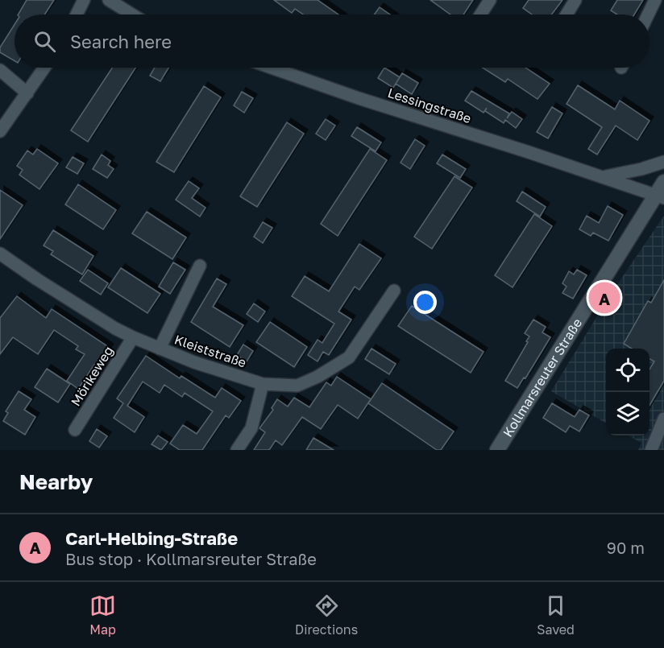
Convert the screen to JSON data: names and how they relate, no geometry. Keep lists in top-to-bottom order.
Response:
{
  "streets": {
    "main road": ["Kollmarsreuter Straße"],
    "street": ["Lessingstraße", "Kleiststraße", "Mörikeweg"]
  },
  "crossings": [
    ["Lessingstraße", "Kollmarsreuter Straße"],
    ["Kleiststraße", "Mörikeweg"]
  ],
  "page": {
    "search": "Search here",
    "pins": "A",
    "heading": "Nearby",
    "list": [
      {
        "mark": "A",
        "name": "Carl-Helbing-Straße",
        "note": "Bus stop · Kollmarsreuter Straße",
        "value": "90 m"
      }
    ],
    "nav": ["Map", "Directions", "Saved"]
  }
}
